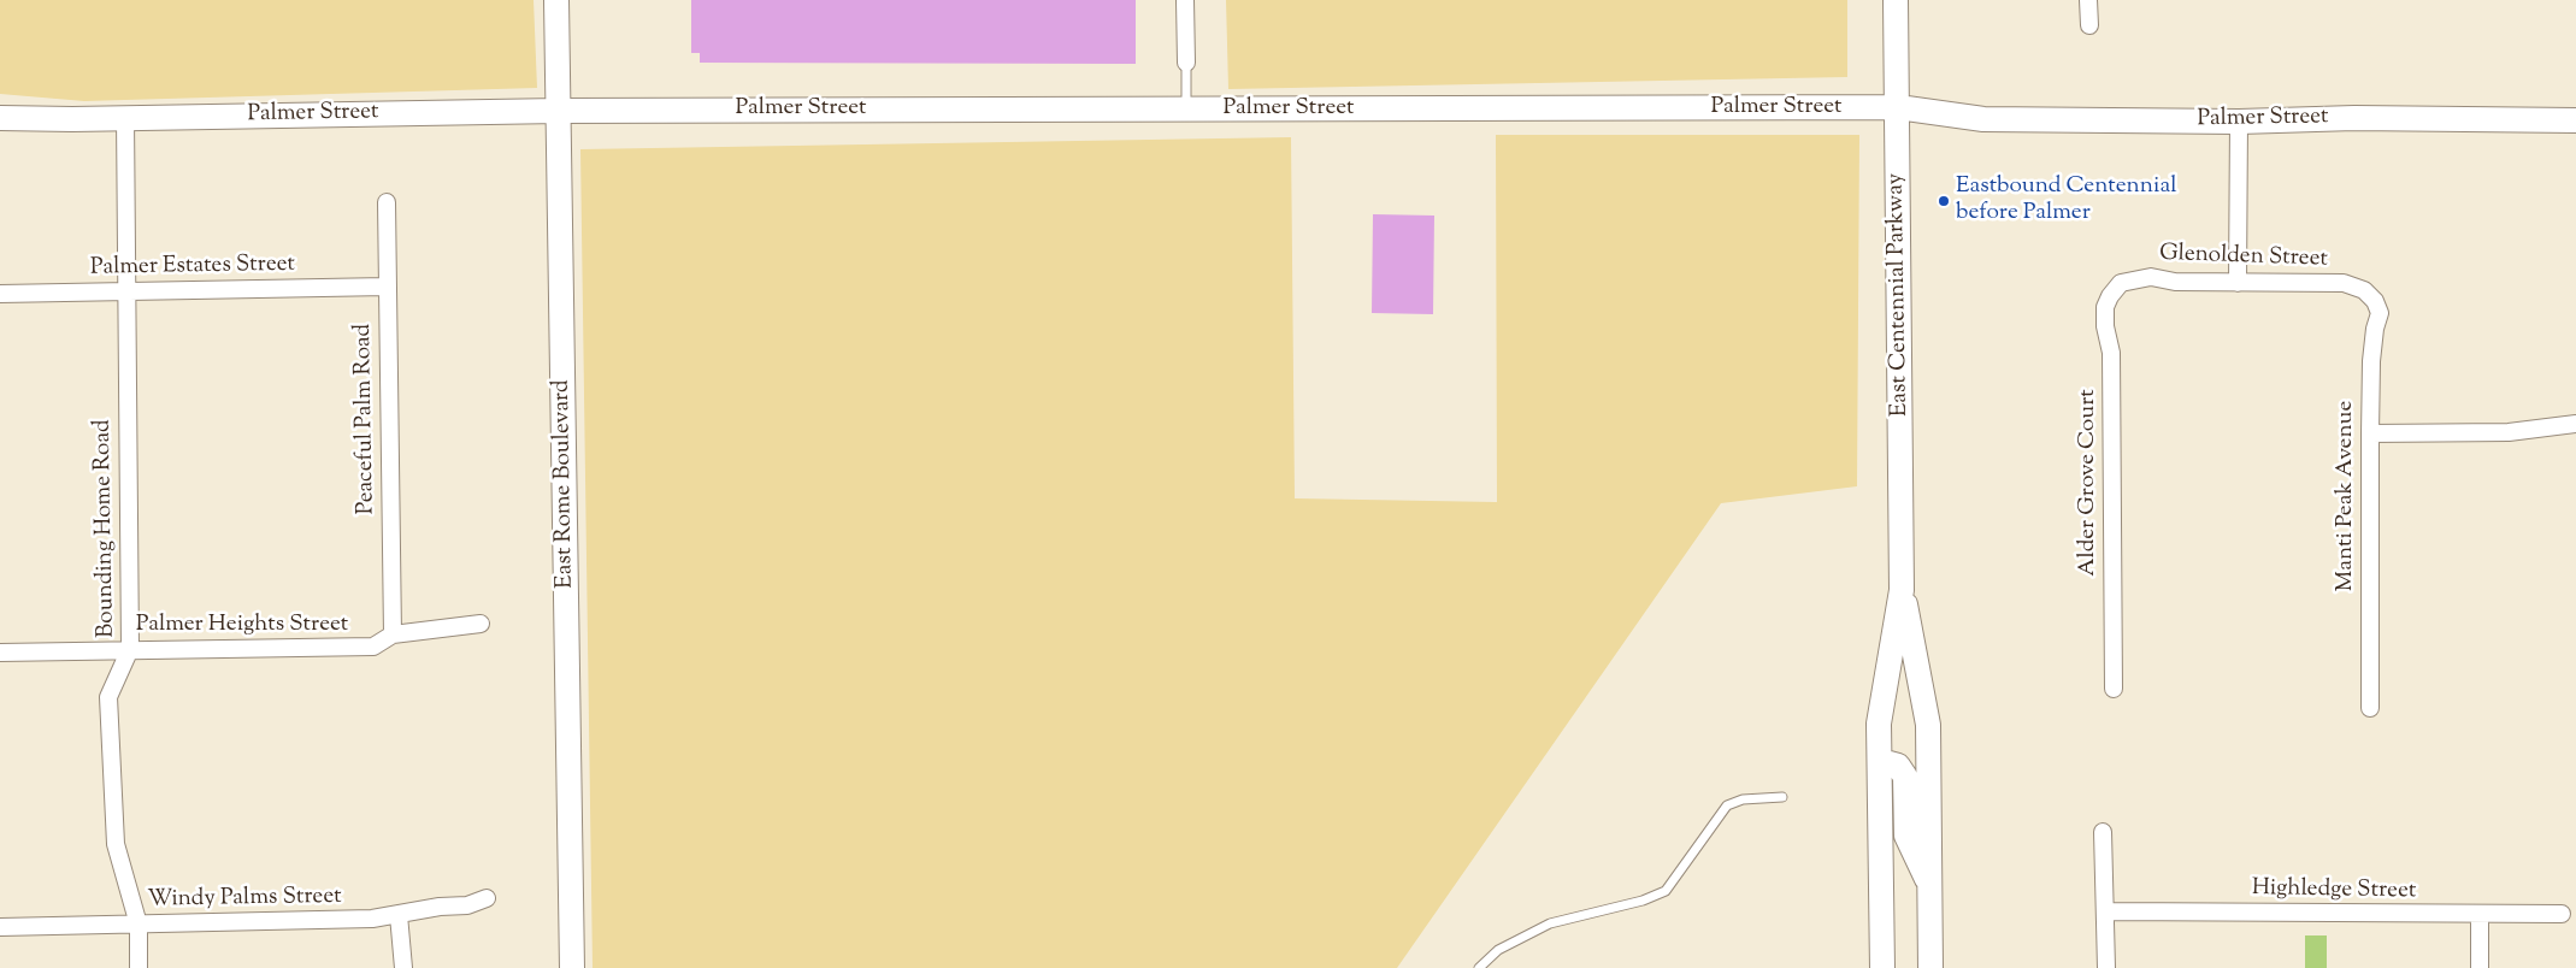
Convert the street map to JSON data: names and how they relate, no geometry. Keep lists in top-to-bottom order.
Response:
{
  "streets": {
    "street": [
      "Palmer Street",
      "Glenolden Street",
      "Palmer Estates Street",
      "East Centennial Parkway",
      "Peaceful Palm Road",
      "Alder Grove Court",
      "East Rome Boulevard",
      "Manti Peak Avenue",
      "Bounding Home Road",
      "Palmer Heights Street",
      "Highledge Street",
      "Windy Palms Street"
    ]
  },
  "crossings": [
    ["Palmer Street", "East Centennial Parkway"],
    ["Palmer Street", "East Rome Boulevard"],
    ["Palmer Street", "Bounding Home Road"],
    ["Glenolden Street", "Alder Grove Court"],
    ["Glenolden Street", "Manti Peak Avenue"],
    ["Palmer Estates Street", "Peaceful Palm Road"],
    ["Palmer Estates Street", "Bounding Home Road"],
    ["Peaceful Palm Road", "Palmer Heights Street"],
    ["Bounding Home Road", "Palmer Heights Street"],
    ["Bounding Home Road", "Windy Palms Street"]
  ],
  "places": ["Eastbound Centennial before Palmer"]
}
